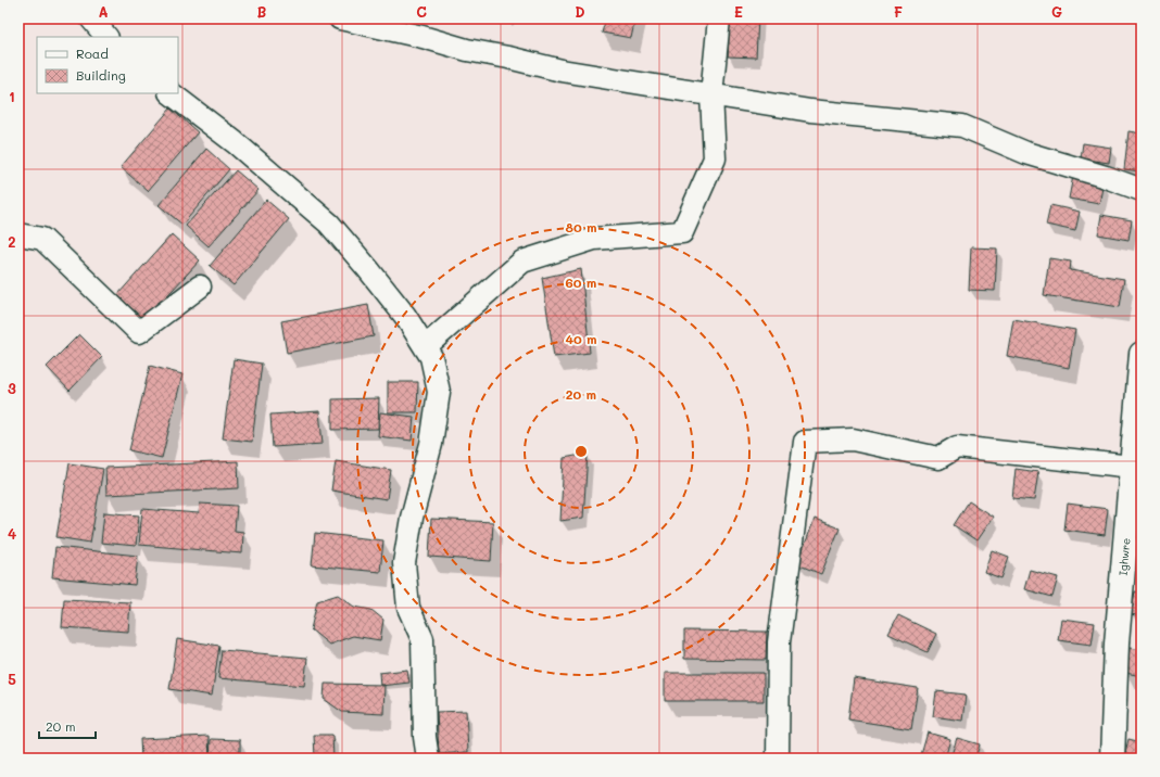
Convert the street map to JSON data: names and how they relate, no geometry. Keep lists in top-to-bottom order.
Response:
{
  "streets": {
    "street": ["Ighwre"]
  },
  "legend": ["Road", "Building"],
  "scale_bar": "20 m",
  "grid": {
    "columns": [
      "A",
      "B",
      "C",
      "D",
      "E",
      "F",
      "G"
    ],
    "rows": [
      "1",
      "2",
      "3",
      "4",
      "5"
    ]
  },
  "rings": [
    "80 m",
    "60 m",
    "40 m",
    "20 m"
  ]
}
